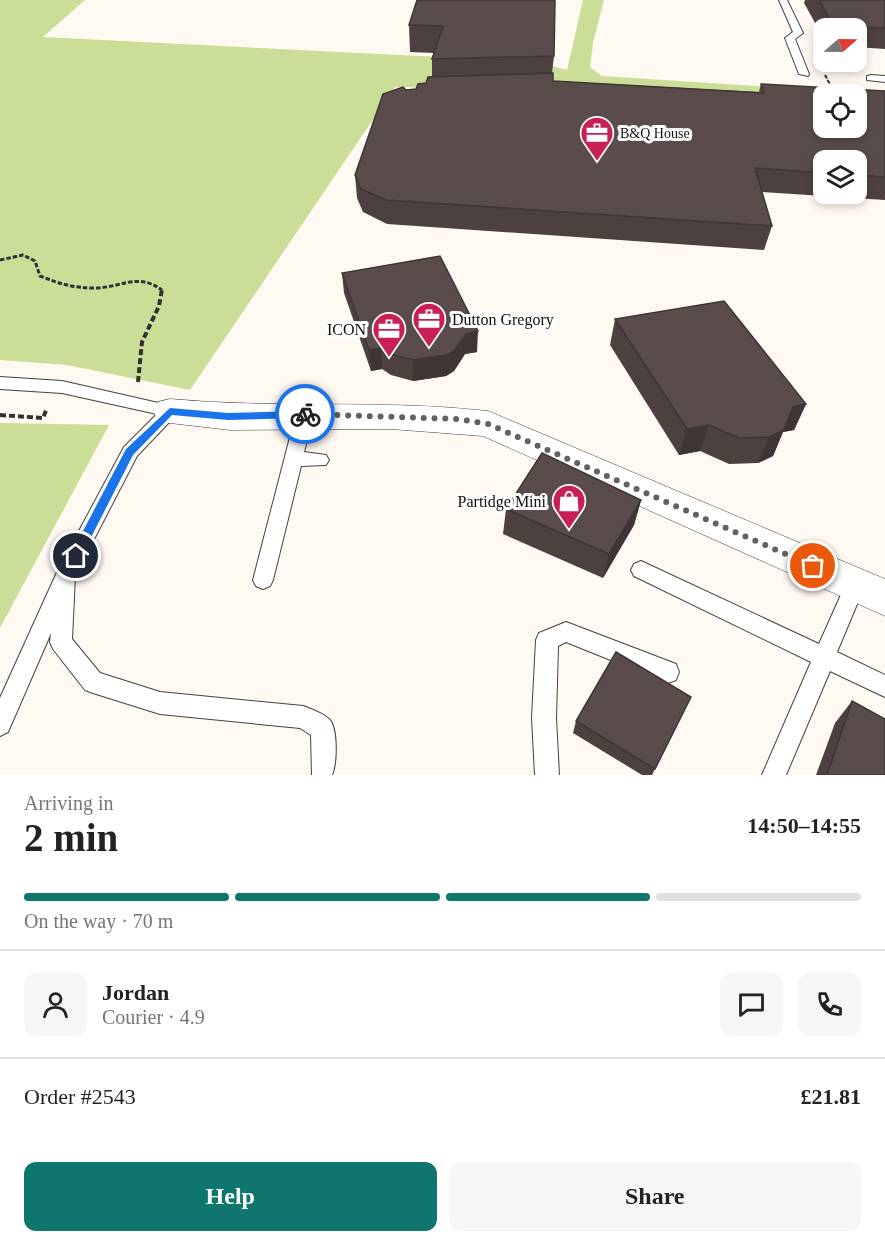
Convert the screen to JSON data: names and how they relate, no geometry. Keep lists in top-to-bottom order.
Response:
{
  "places": {
    "office": ["B&Q House", "Dutton Gregory", "ICON"],
    "shop": ["Partidge Mini"]
  },
  "north": "right",
  "page": {
    "heading": ["2 min", "Arriving in", "14:50–14:55"],
    "panel": [
      "Jordan",
      "Courier · 4.9",
      "Order #2543",
      "£21.81"
    ],
    "bar": "On the way · 70 m",
    "buttons": ["Help", "Share"]
  }
}
